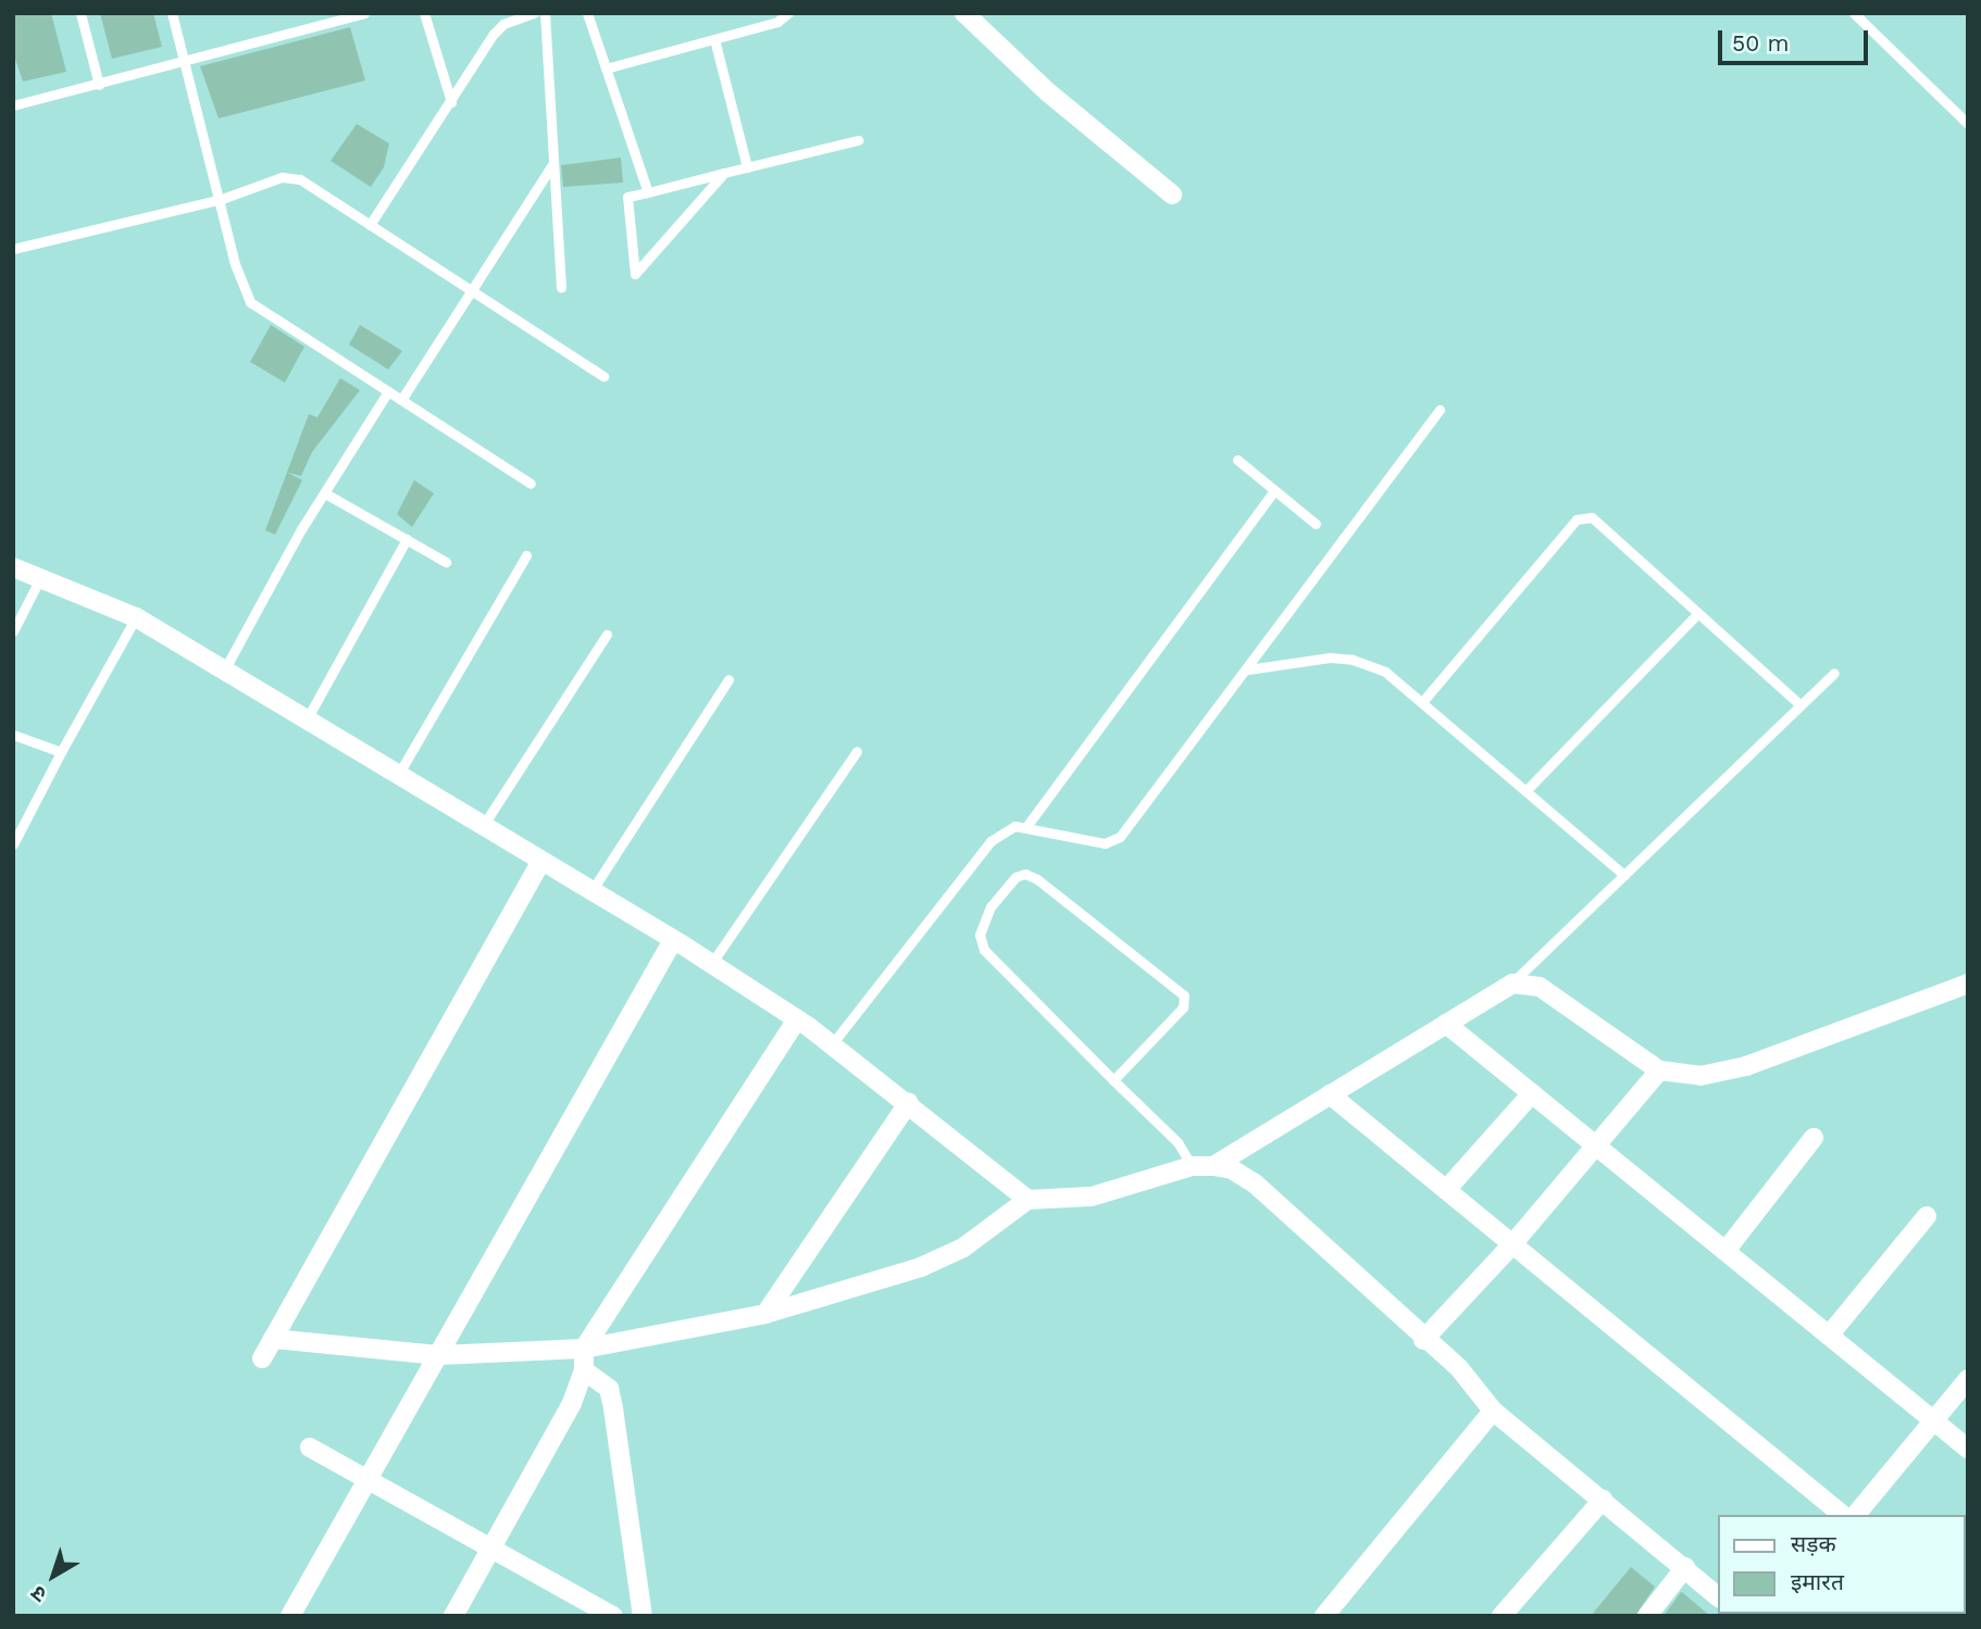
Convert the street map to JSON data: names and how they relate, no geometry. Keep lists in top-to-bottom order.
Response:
{
  "legend": ["सड़क", "इमारत"],
  "scale_bar": "50 m",
  "north": "bottom left"
}
